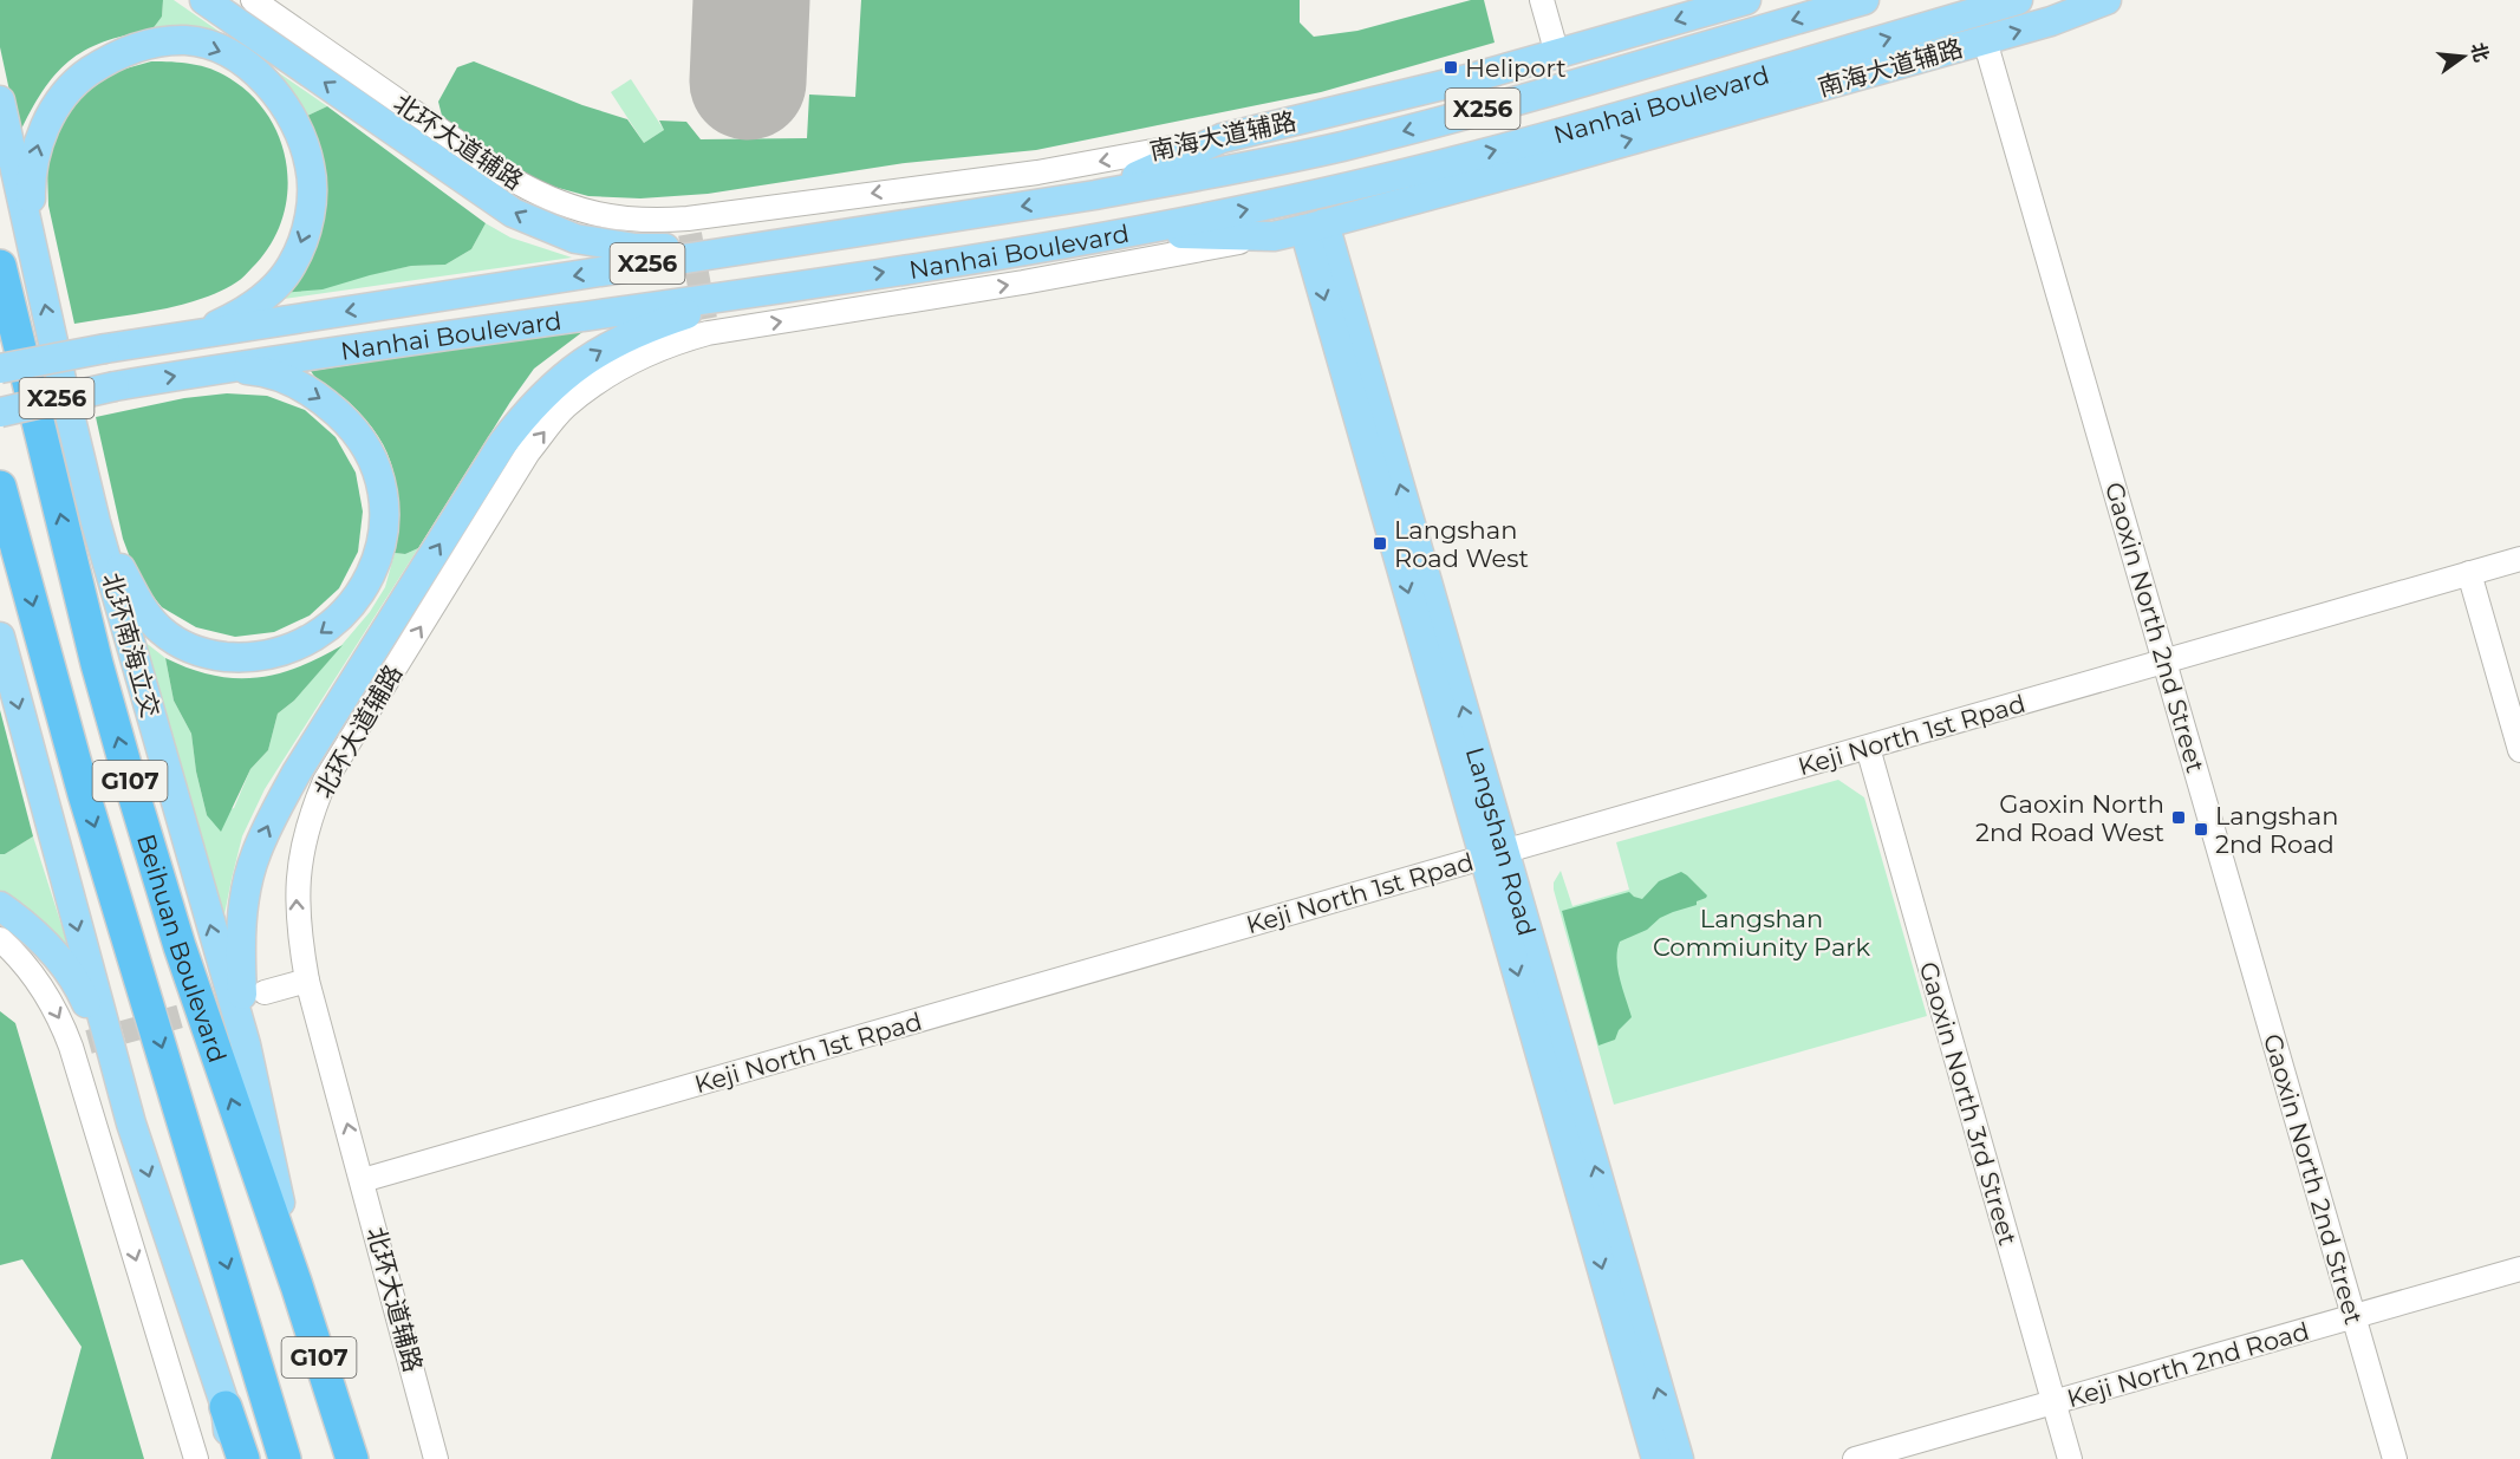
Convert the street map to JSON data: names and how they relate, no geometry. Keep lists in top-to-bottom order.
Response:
{
  "streets": {
    "highway": ["G107", "Beihuan Boulevard"],
    "main road": [
      "南海大道辅路",
      "Nanhai Boulevard",
      "X256",
      "北环南海立交",
      "Langshan Road"
    ],
    "street": [
      "北环大道辅路",
      "Gaoxin North 2nd Street",
      "Keji North 1st Rpad",
      "Gaoxin North 3rd Street",
      "Keji North 2nd Road"
    ]
  },
  "crossings": [
    ["南海大道辅路", "北环大道辅路"],
    ["南海大道辅路", "Gaoxin North 2nd Street"],
    ["南海大道辅路", "Langshan Road"],
    ["北环大道辅路", "Keji North 1st Rpad"],
    ["Gaoxin North 2nd Street", "Keji North 1st Rpad"],
    ["Gaoxin North 2nd Street", "Keji North 2nd Road"],
    ["Keji North 1st Rpad", "Langshan Road"],
    ["Keji North 1st Rpad", "Gaoxin North 3rd Street"],
    ["Gaoxin North 3rd Street", "Keji North 2nd Road"]
  ],
  "one_way": ["北环大道辅路"],
  "parks": ["Langshan Commiunity Park"],
  "places": {
    "transit": [
      "Heliport",
      "Langshan Road West",
      "Gaoxin North 2nd Road West",
      "Langshan 2nd Road"
    ]
  },
  "north": "right"
}
